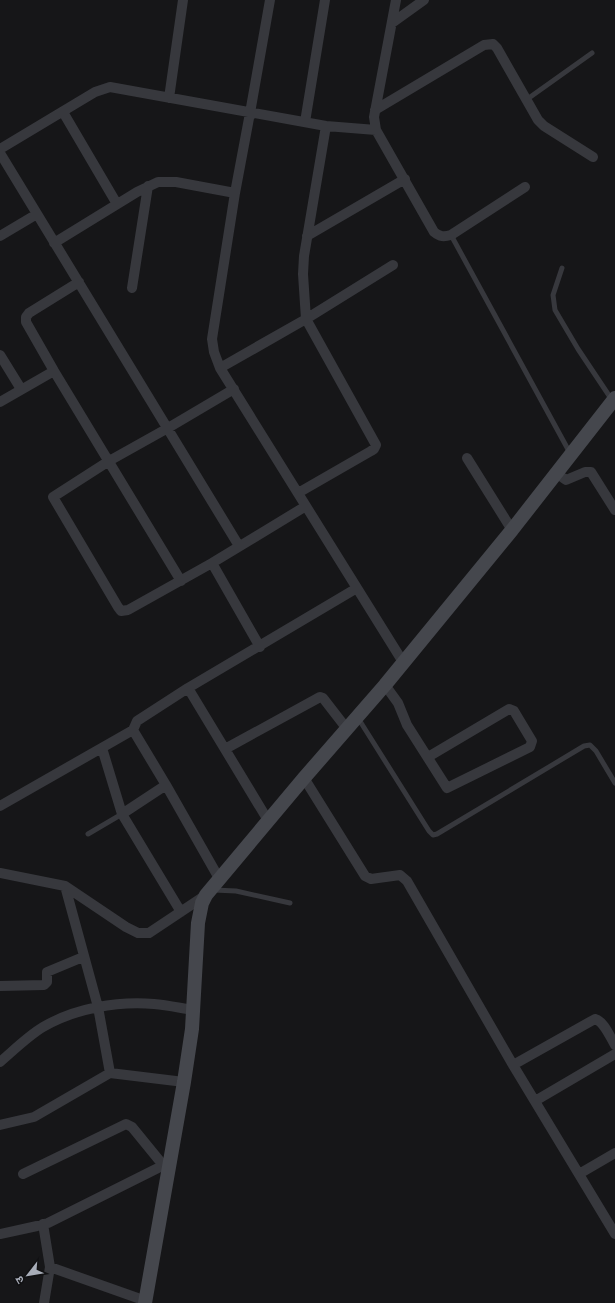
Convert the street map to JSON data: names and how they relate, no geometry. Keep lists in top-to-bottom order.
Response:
{
  "north": "bottom left"
}
